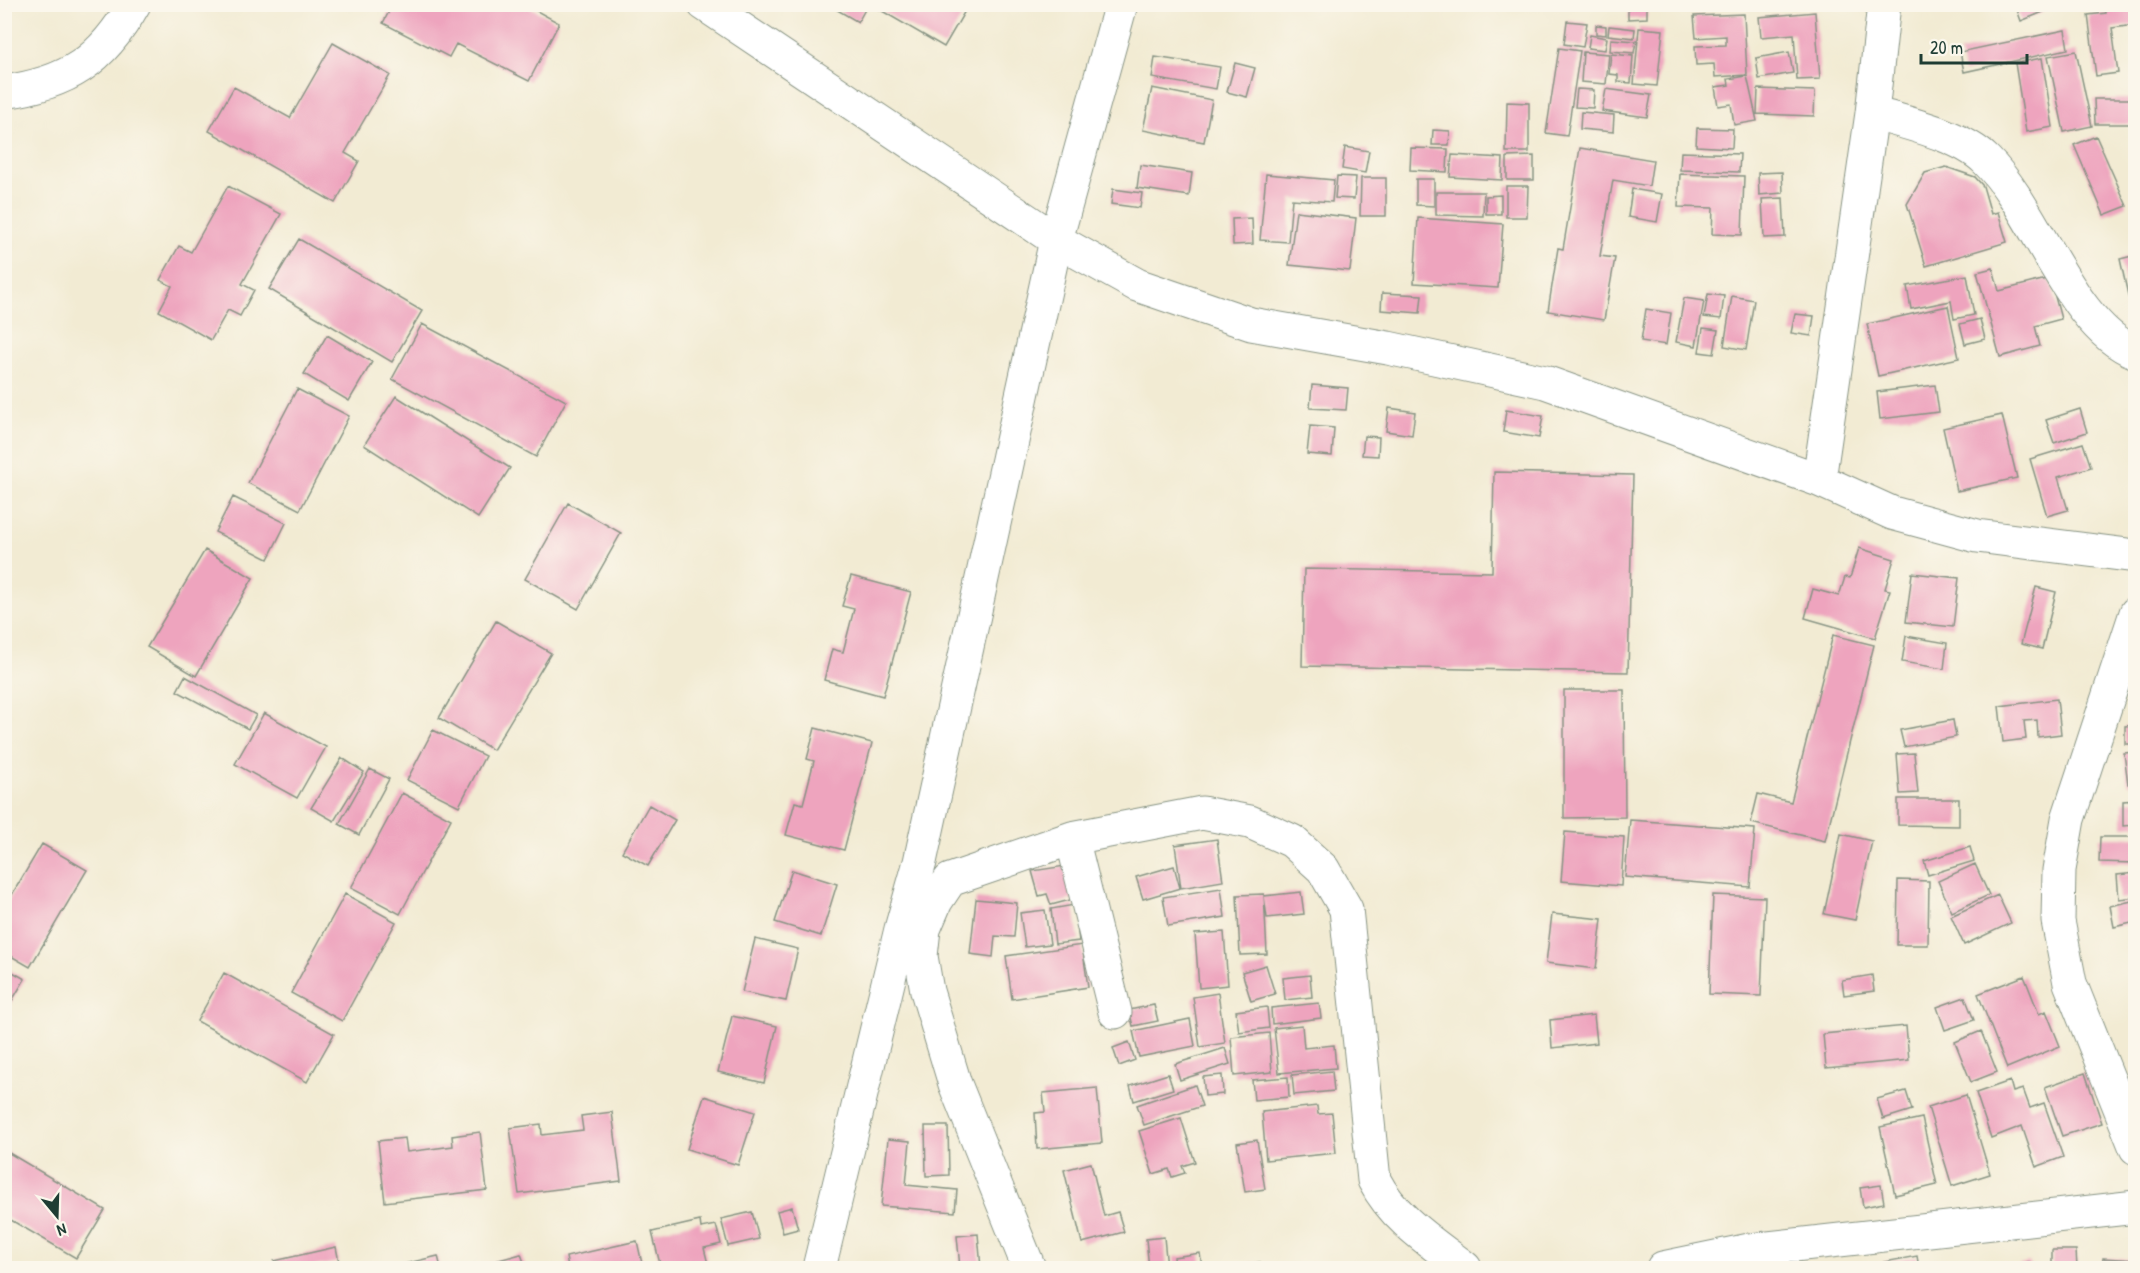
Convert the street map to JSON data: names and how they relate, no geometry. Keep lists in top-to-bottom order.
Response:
{
  "scale_bar": "20 m",
  "north": "bottom"
}
